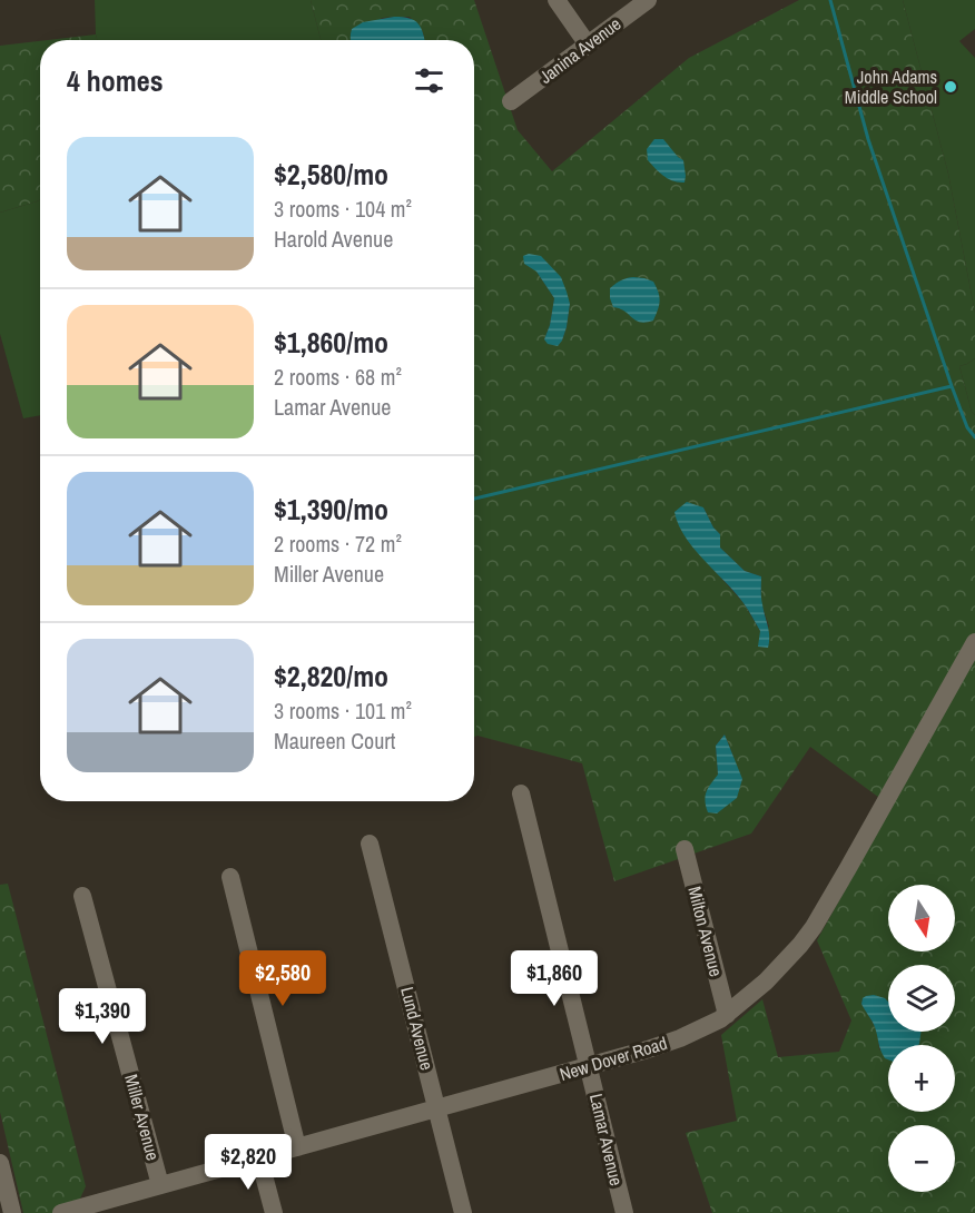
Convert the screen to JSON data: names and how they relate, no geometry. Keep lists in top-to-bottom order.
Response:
{
  "streets": {
    "street": [
      "Janina Avenue",
      "Milton Avenue",
      "Lund Avenue",
      "New Dover Road",
      "Miller Avenue",
      "Lamar Avenue"
    ]
  },
  "crossings": [
    ["Milton Avenue", "New Dover Road"],
    ["Lund Avenue", "New Dover Road"],
    ["New Dover Road", "Miller Avenue"],
    ["New Dover Road", "Lamar Avenue"]
  ],
  "places": ["John Adams Middle School"],
  "north": "bottom",
  "page": {
    "heading": "4 homes",
    "list": [
      {
        "name": "$2,580/mo",
        "note": "3 rooms · 104 m² · Harold Avenue"
      },
      {
        "name": "$1,860/mo",
        "note": "2 rooms · 68 m² · Lamar Avenue"
      },
      {
        "name": "$1,390/mo",
        "note": "2 rooms · 72 m² · Miller Avenue"
      },
      {
        "name": "$2,820/mo",
        "note": "3 rooms · 101 m² · Maureen Court"
      }
    ],
    "map_buttons": ["+", "−"],
    "price": [
      "$2,580",
      "$1,860",
      "$1,390",
      "$2,820"
    ]
  }
}
